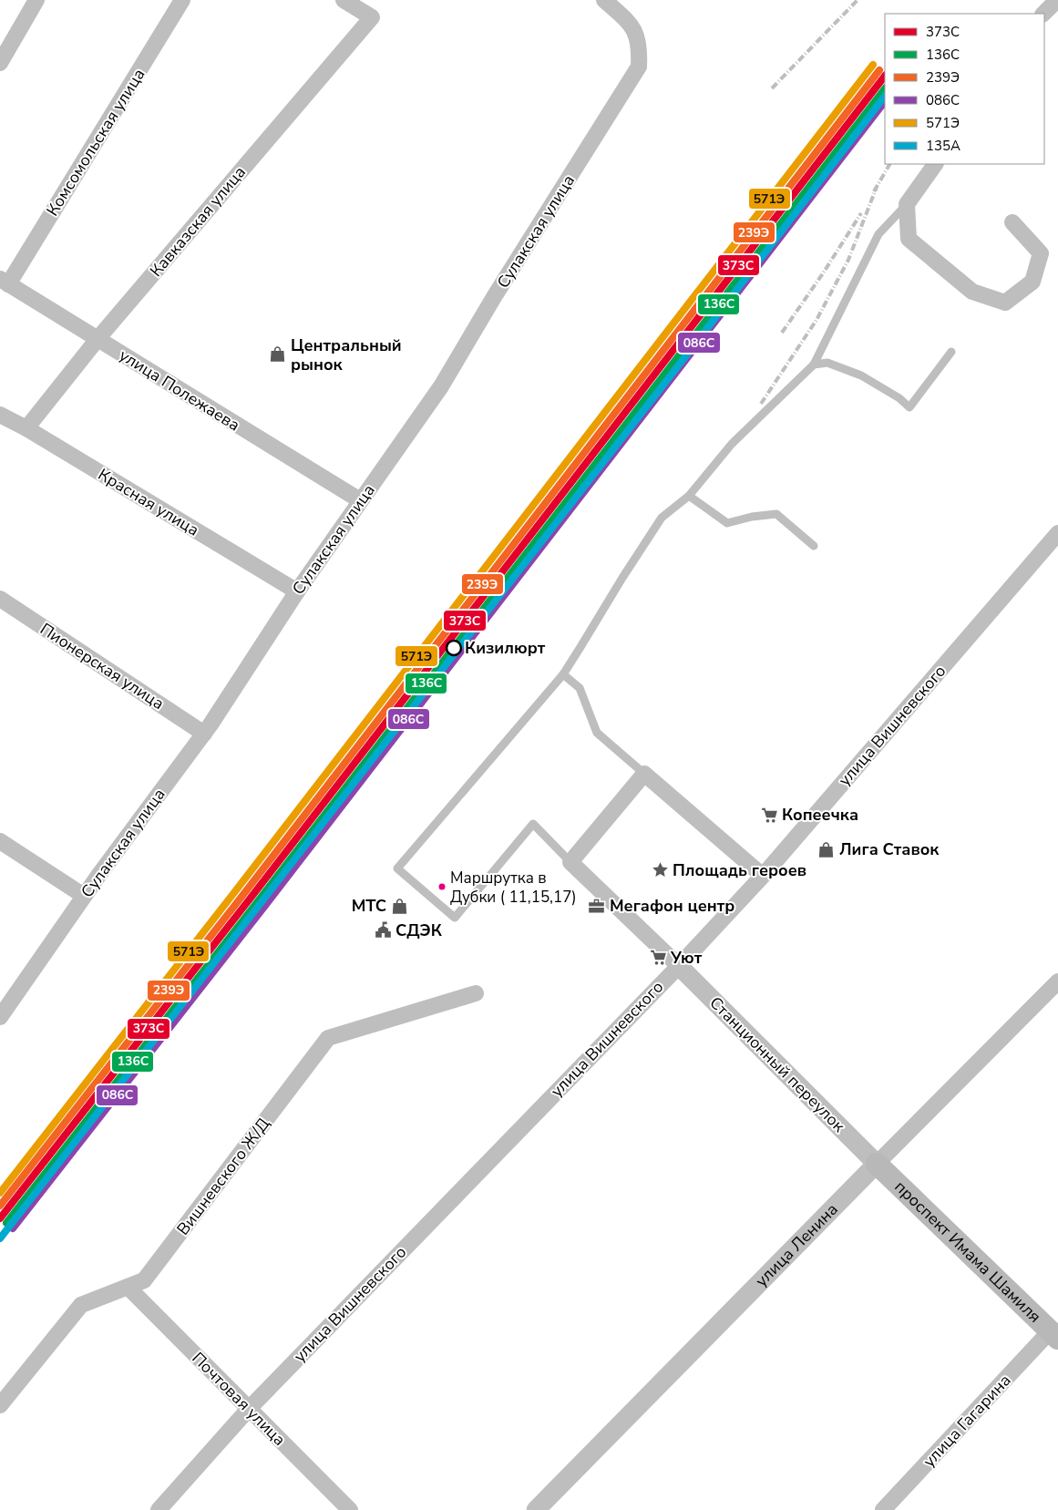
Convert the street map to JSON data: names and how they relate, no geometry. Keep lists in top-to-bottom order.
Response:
{
  "streets": {
    "main road": ["проспект Имама Шамиля"],
    "street": [
      "Комсомольская улица",
      "Кавказская улица",
      "Сулакская улица",
      "улица Полежаева",
      "Красная улица",
      "Пионерская улица",
      "улица Вишневского",
      "Станционный переулок",
      "Вишневского Ж/Д",
      "улица Ленина",
      "Почтовая улица",
      "улица Гагарина"
    ]
  },
  "crossings": [
    ["Комсомольская улица", "улица Полежаева"],
    ["Кавказская улица", "улица Полежаева"],
    ["Кавказская улица", "Красная улица"],
    ["Сулакская улица", "улица Полежаева"],
    ["Сулакская улица", "Красная улица"],
    ["Сулакская улица", "Пионерская улица"],
    ["улица Вишневского", "Станционный переулок"],
    ["улица Вишневского", "Почтовая улица"],
    ["Станционный переулок", "улица Ленина"],
    ["Станционный переулок", "проспект Имама Шамиля"],
    ["Вишневского Ж/Д", "Почтовая улица"],
    ["улица Ленина", "проспект Имама Шамиля"],
    ["проспект Имама Шамиля", "улица Гагарина"]
  ],
  "places": {
    "shop": ["Центральный рынок", "Лига Ставок", "МТС"],
    "other": ["Кизилюрт", "Маршрутка в Дубки ( 11,15,17)"],
    "supermarket": ["Копеечка", "Уют"],
    "place": ["Площадь героев"],
    "office": ["Мегафон центр"],
    "public building": ["СДЭК"]
  },
  "lines": [
    "transit line 571Э",
    "transit line 239Э",
    "transit line 373C",
    "transit line 136С",
    "transit line 135А",
    "transit line 086С"
  ],
  "legend": [
    "373C",
    "136С",
    "239Э",
    "086С",
    "571Э",
    "135А"
  ]
}
